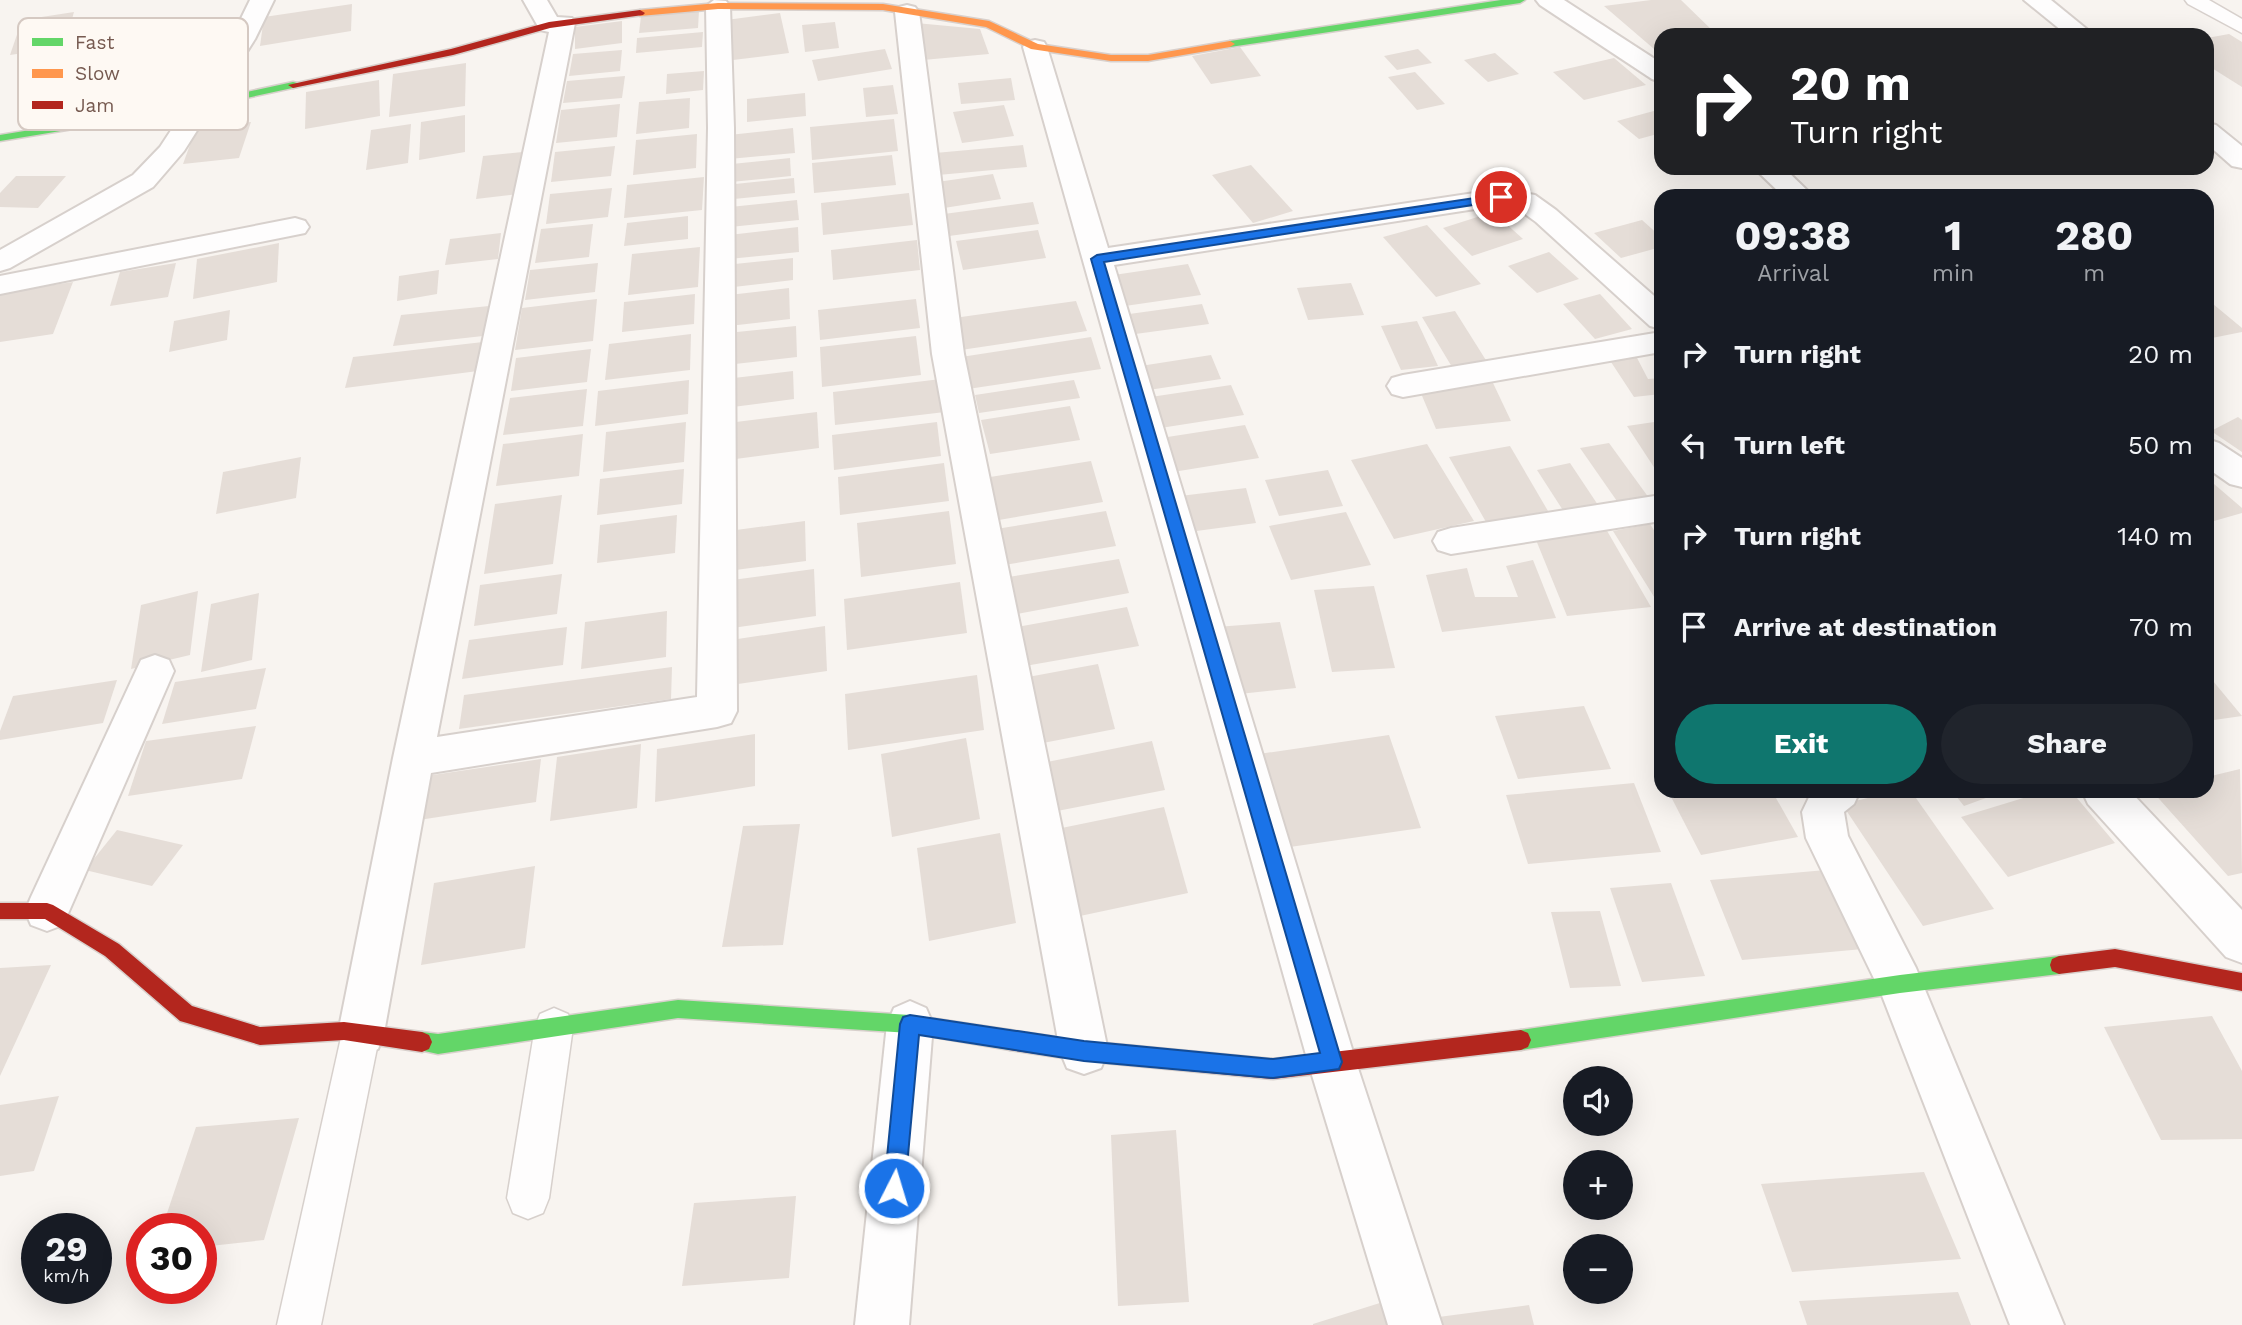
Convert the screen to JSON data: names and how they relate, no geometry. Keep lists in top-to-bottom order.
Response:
{
  "legend": ["Fast", "Slow", "Jam"],
  "page": {
    "turn": ["20 m", "Turn right"],
    "eta": [
      "09:38",
      "Arrival",
      "1",
      "min",
      "280",
      "m"
    ],
    "list": [
      {
        "name": "Turn right",
        "value": "20 m"
      },
      {
        "name": "Turn left",
        "value": "50 m"
      },
      {
        "name": "Turn right",
        "value": "140 m"
      },
      {
        "name": "Arrive at destination",
        "value": "70 m"
      }
    ],
    "buttons": ["Exit", "Share"],
    "map_buttons": ["+", "−"],
    "speed": "29 km/h",
    "limit": "30"
  }
}
